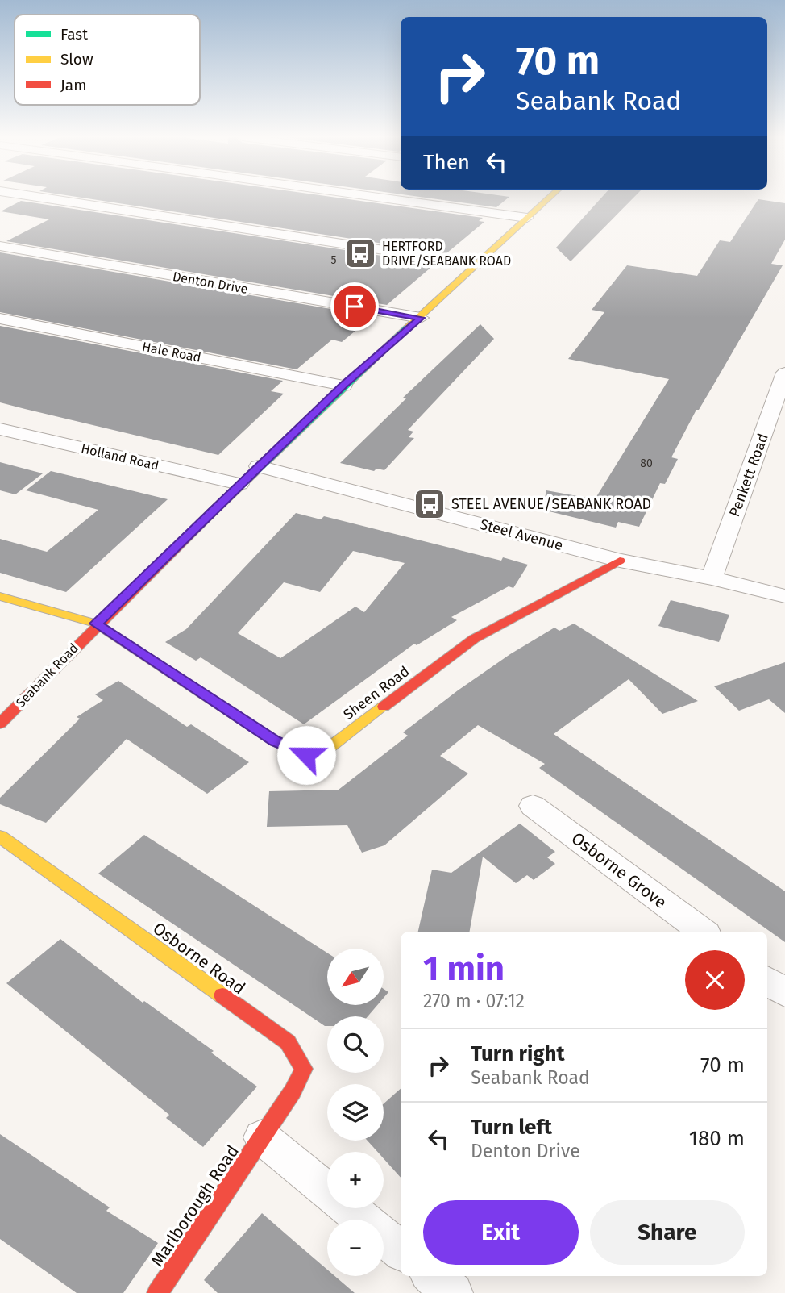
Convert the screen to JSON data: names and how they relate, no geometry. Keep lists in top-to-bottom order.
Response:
{
  "streets": {
    "main road": [
      "Seabank Road",
      "Sheen Road",
      "Osborne Road",
      "Marlborough Road"
    ],
    "street": [
      "Denton Drive",
      "Hale Road",
      "Holland Road",
      "Penkett Road",
      "Steel Avenue",
      "Osborne Grove"
    ]
  },
  "crossings": [
    ["Denton Drive", "Seabank Road"],
    ["Hale Road", "Seabank Road"],
    ["Holland Road", "Seabank Road"],
    ["Penkett Road", "Steel Avenue"],
    ["Steel Avenue", "Seabank Road"],
    ["Steel Avenue", "Sheen Road"],
    ["Seabank Road", "Sheen Road"],
    ["Osborne Road", "Marlborough Road"]
  ],
  "places": {
    "bus stop": ["HERTFORD DRIVE/SEABANK ROAD", "STEEL AVENUE/SEABANK ROAD"]
  },
  "house_numbers": ["5", "80"],
  "legend": ["Fast", "Slow", "Jam"],
  "north": "bottom left",
  "page": {
    "turn": ["70 m", "Seabank Road"],
    "then": "Then",
    "heading": ["1 min", "270 m · 07:12"],
    "map_buttons": ["+", "−"],
    "list": [
      {
        "name": "Turn right",
        "note": "Seabank Road",
        "value": "70 m"
      },
      {
        "name": "Turn left",
        "note": "Denton Drive",
        "value": "180 m"
      }
    ],
    "buttons": ["Exit", "Share"]
  }
}
